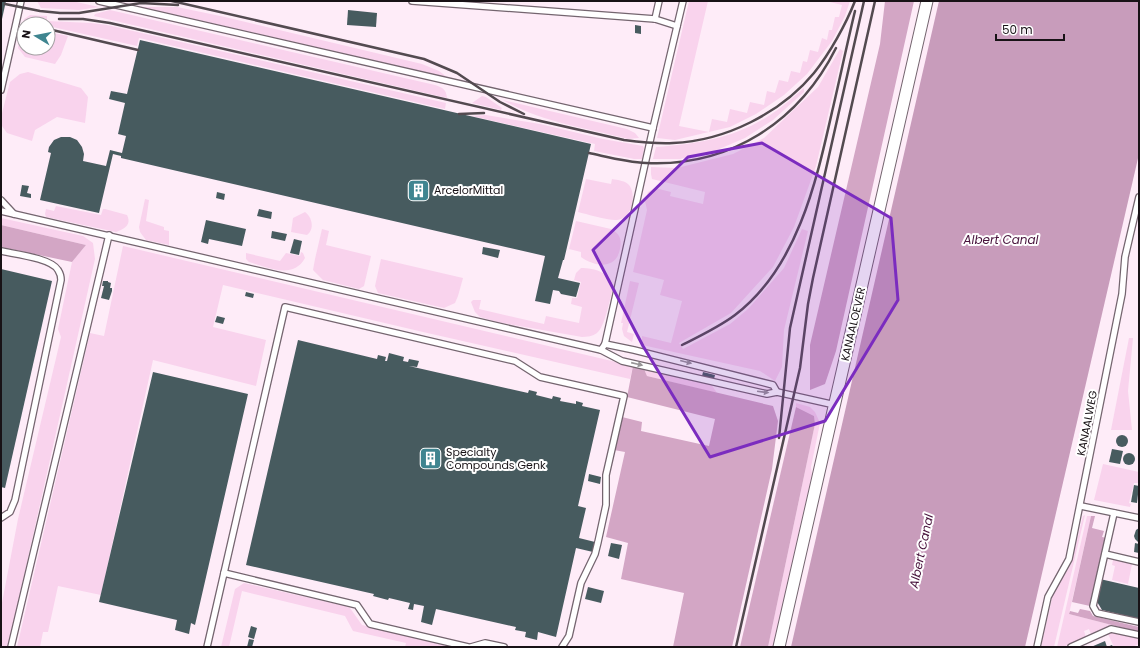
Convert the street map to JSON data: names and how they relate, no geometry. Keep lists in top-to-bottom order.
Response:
{
  "streets": {
    "street": ["KANAALOEVER"],
    "lane": ["KANAALWEG"]
  },
  "water": ["Albert Canal"],
  "places": {
    "building": ["ArcelorMittal", "Specialty Compounds Genk"]
  },
  "scale_bar": "50 m",
  "north": "left"
}
